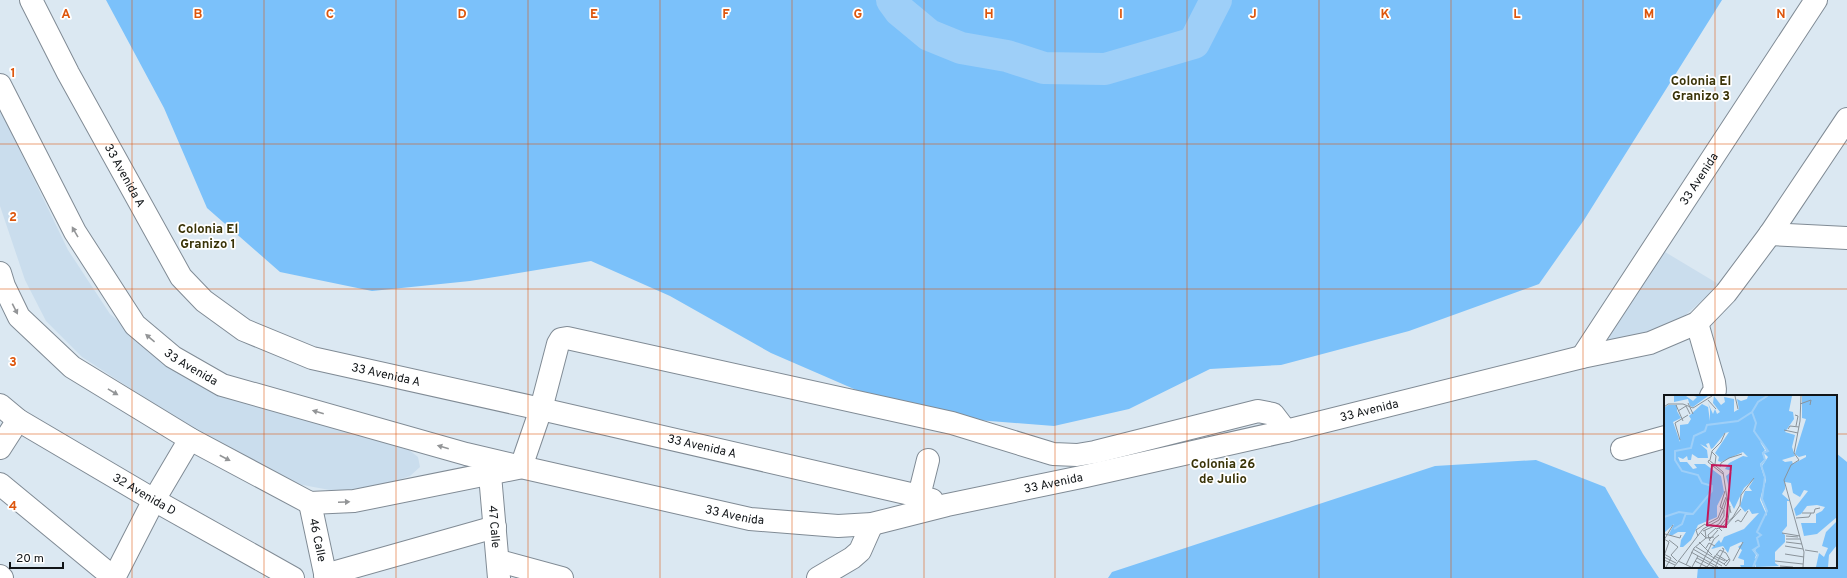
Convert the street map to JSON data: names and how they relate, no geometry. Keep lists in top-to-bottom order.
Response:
{
  "streets": {
    "street": [
      "33 Avenida A",
      "33 Avenida",
      "32 Avenida D",
      "47 Calle",
      "46 Calle"
    ]
  },
  "crossings": [
    ["33 Avenida A", "33 Avenida"],
    ["33 Avenida", "47 Calle"],
    ["33 Avenida", "46 Calle"]
  ],
  "districts": ["Colonia El Granizo 3", "Colonia El Granizo 1", "Colonia 26 de Julio"],
  "scale_bar": "20 m",
  "grid": {
    "columns": [
      "A",
      "B",
      "C",
      "D",
      "E",
      "F",
      "G",
      "H",
      "I",
      "J",
      "K",
      "L",
      "M",
      "N"
    ],
    "rows": [
      "1",
      "2",
      "3",
      "4"
    ]
  }
}
